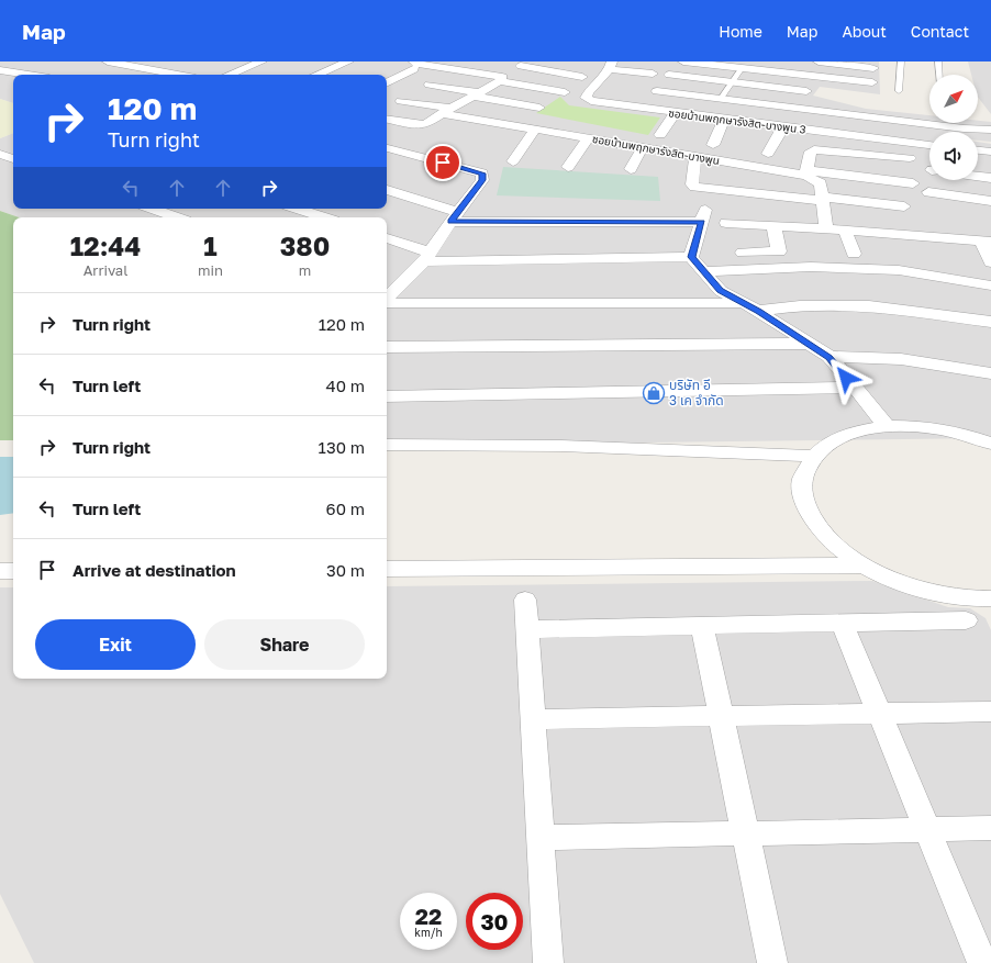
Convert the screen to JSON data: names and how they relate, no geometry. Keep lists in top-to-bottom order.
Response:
{
  "streets": {
    "street": ["ซอยบ้านพฤกษารังสิต-บางพูน 3", "ซอยบ้านพฤกษารังสิต-บางพูน"]
  },
  "places": {
    "shop": ["บริษัท อี 3 เค จำกัด"]
  },
  "north": "top right",
  "page": {
    "header": "Map",
    "nav": [
      "Home",
      "Map",
      "About",
      "Contact"
    ],
    "turn": ["120 m", "Turn right"],
    "eta": [
      "12:44",
      "Arrival",
      "1",
      "min",
      "380",
      "m"
    ],
    "list": [
      {
        "name": "Turn right",
        "value": "120 m"
      },
      {
        "name": "Turn left",
        "value": "40 m"
      },
      {
        "name": "Turn right",
        "value": "130 m"
      },
      {
        "name": "Turn left",
        "value": "60 m"
      },
      {
        "name": "Arrive at destination",
        "value": "30 m"
      }
    ],
    "buttons": ["Exit", "Share"],
    "speed": "22 km/h",
    "limit": "30"
  }
}
